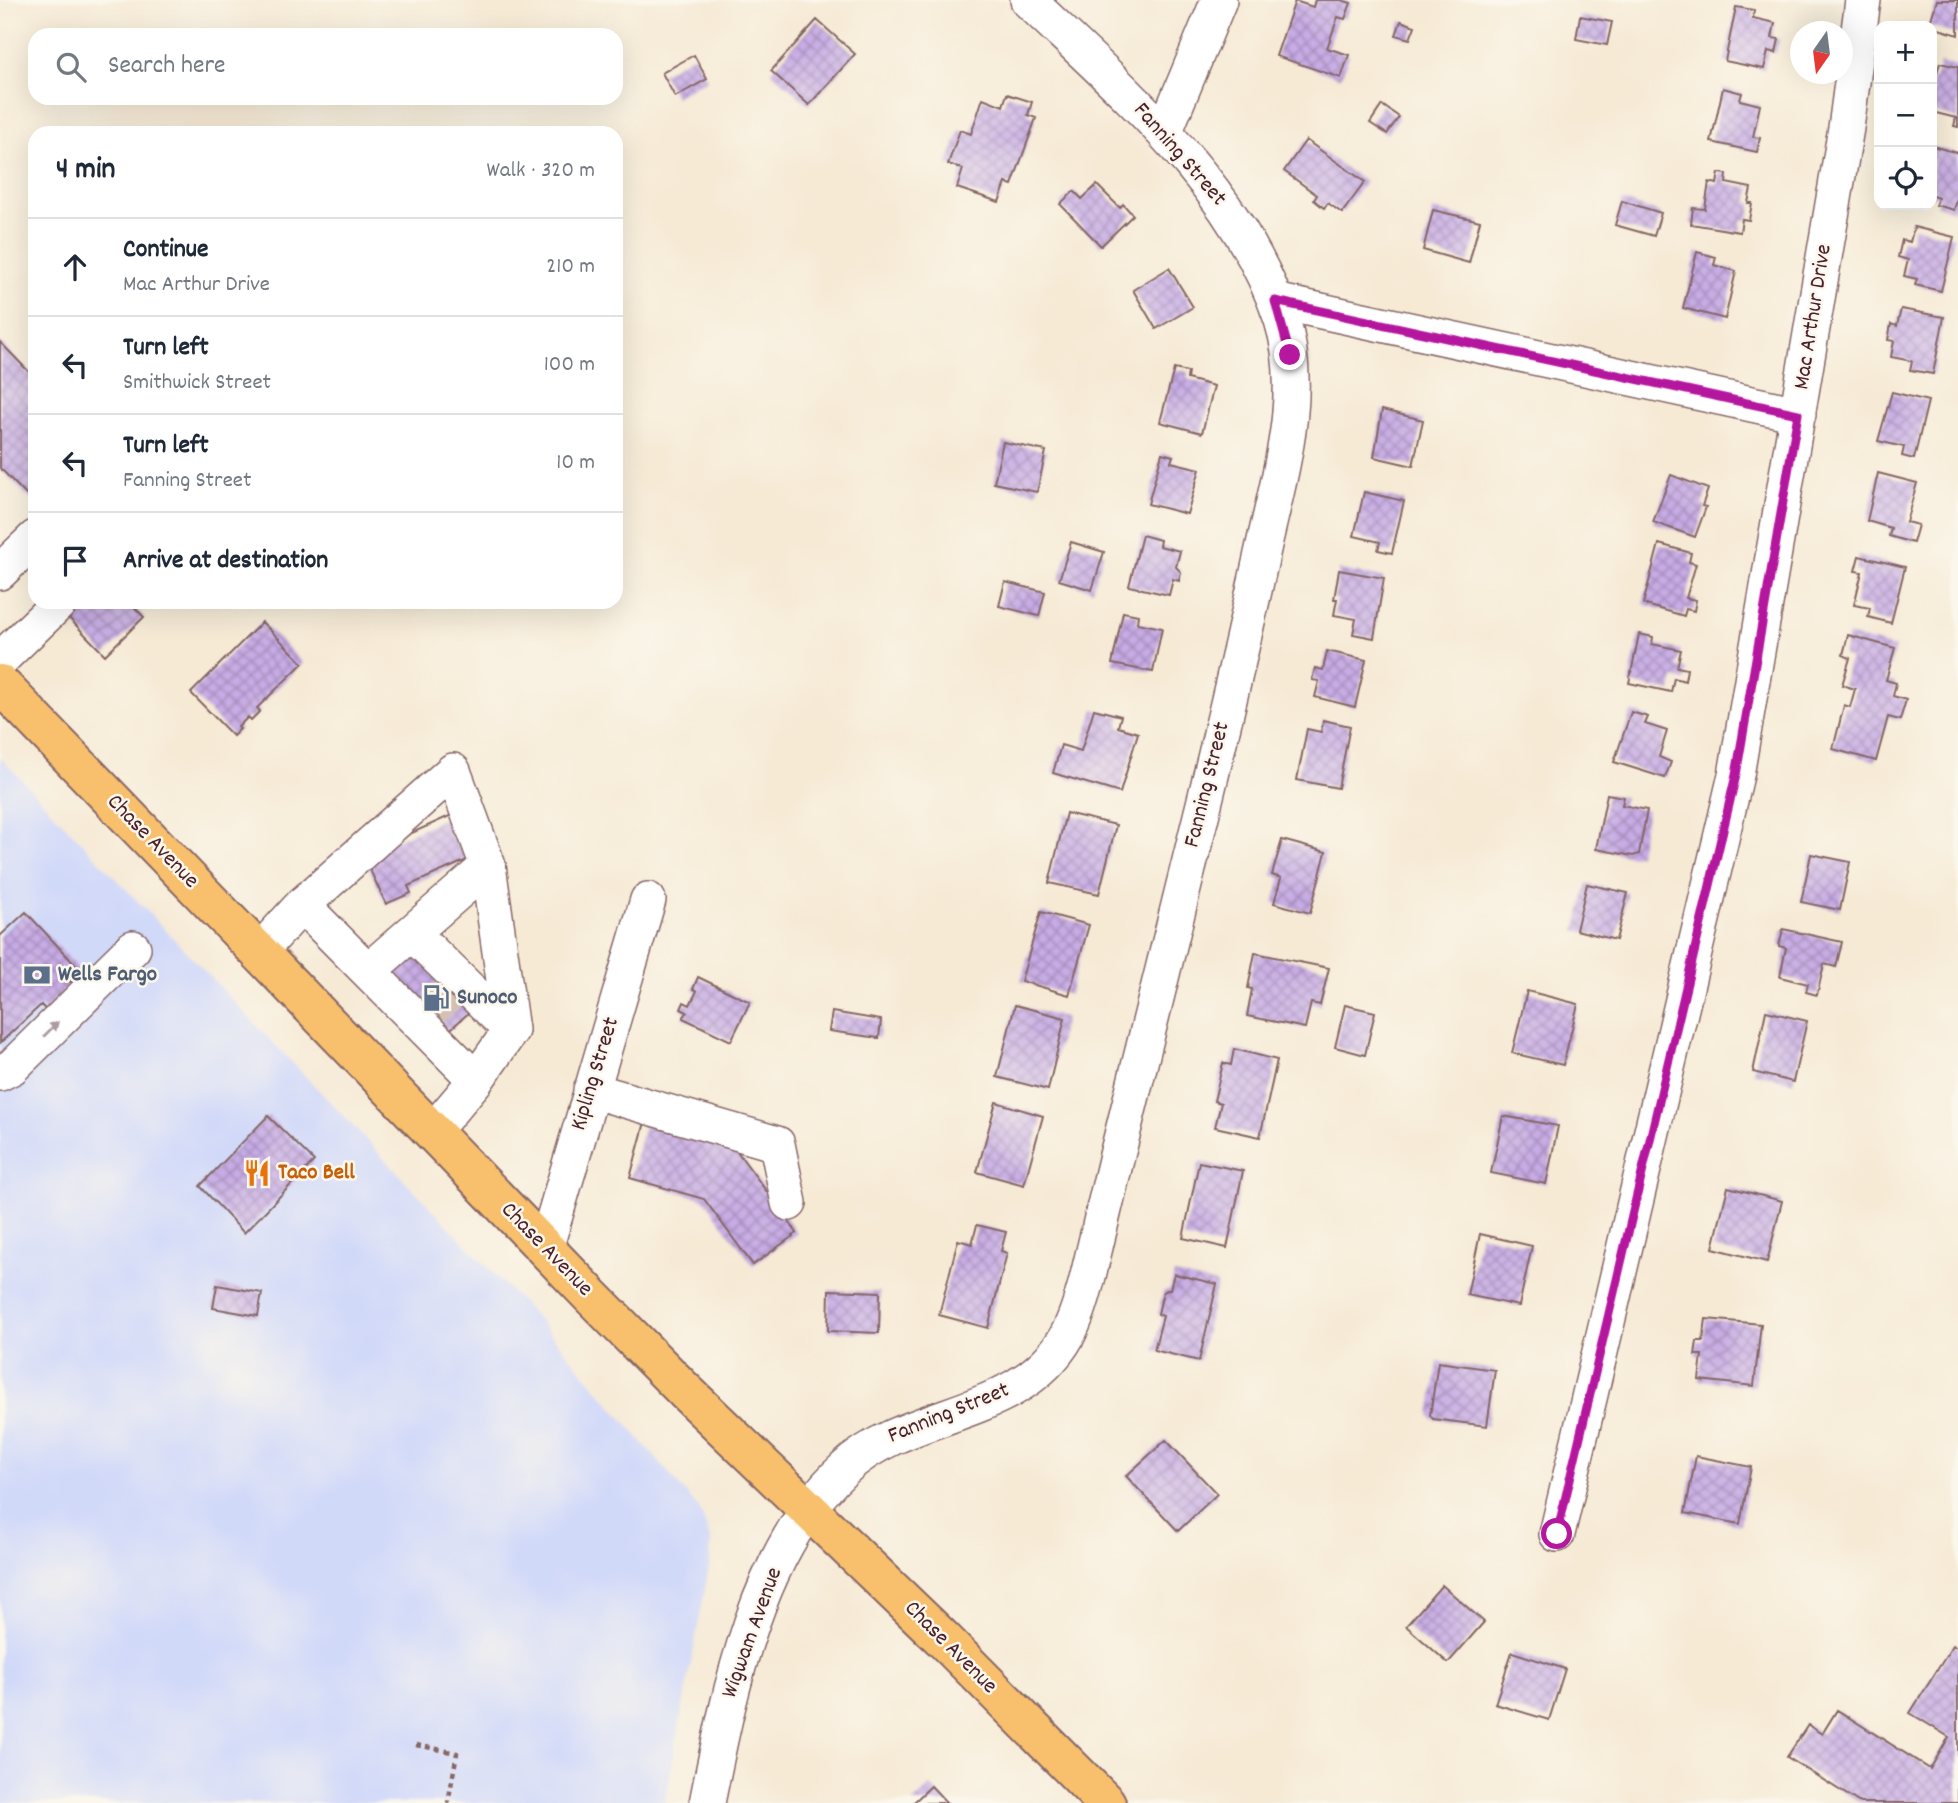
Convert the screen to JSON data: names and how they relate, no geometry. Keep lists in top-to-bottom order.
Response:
{
  "streets": {
    "main road": ["Chase Avenue"],
    "street": [
      "Fanning Street",
      "Mac Arthur Drive",
      "Kipling Street",
      "Wigwam Avenue"
    ]
  },
  "crossings": [
    ["Fanning Street", "Chase Avenue"],
    ["Fanning Street", "Wigwam Avenue"],
    ["Chase Avenue", "Kipling Street"],
    ["Chase Avenue", "Wigwam Avenue"]
  ],
  "places": {
    "bank": ["Wells Fargo"],
    "fuel station": ["Sunoco"],
    "restaurant": ["Taco Bell"]
  },
  "north": "bottom",
  "page": {
    "map_buttons": ["+", "−"],
    "search": "Search here",
    "heading": ["4 min", "Walk · 320 m"],
    "list": [
      ["Continue", "Mac Arthur Drive", "210 m"],
      ["Turn left", "Smithwick Street", "100 m"],
      ["Turn left", "Fanning Street", "10 m"],
      "Arrive at destination"
    ]
  }
}
